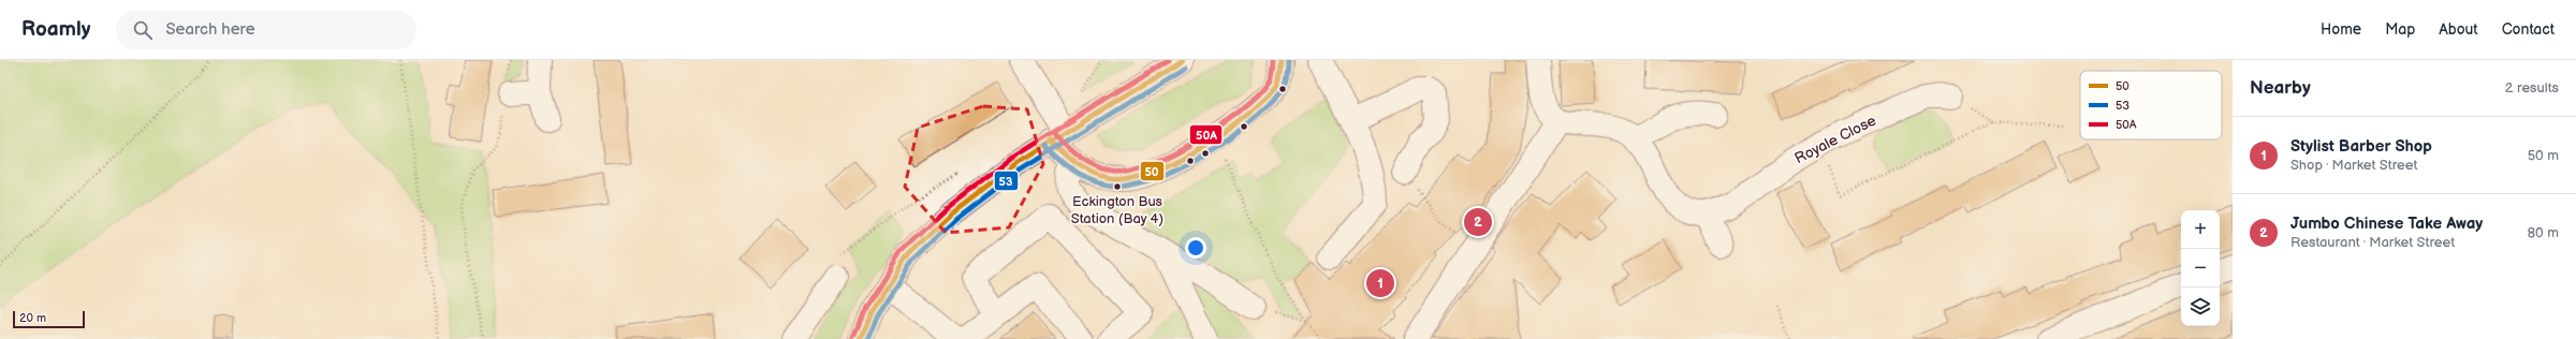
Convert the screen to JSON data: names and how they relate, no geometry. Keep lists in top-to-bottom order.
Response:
{
  "streets": {
    "street": ["Royale Close"]
  },
  "places": ["Eckington Bus Station (Bay 4)"],
  "lines": ["transit line 50", "transit line 53", "transit line 50A"],
  "legend": ["50", "53", "50A"],
  "scale_bar": "20 m",
  "page": {
    "header": "Roamly",
    "search": "Search here",
    "nav": [
      "Home",
      "Map",
      "About",
      "Contact"
    ],
    "heading": ["Nearby", "2 results"],
    "list": [
      {
        "mark": "1",
        "name": "Stylist Barber Shop",
        "note": "Shop · Market Street",
        "value": "50 m"
      },
      {
        "mark": "2",
        "name": "Jumbo Chinese Take Away",
        "note": "Restaurant · Market Street",
        "value": "80 m"
      }
    ],
    "pins": ["2", "1"],
    "map_buttons": ["+", "−"],
    "scale": "20 m"
  }
}
